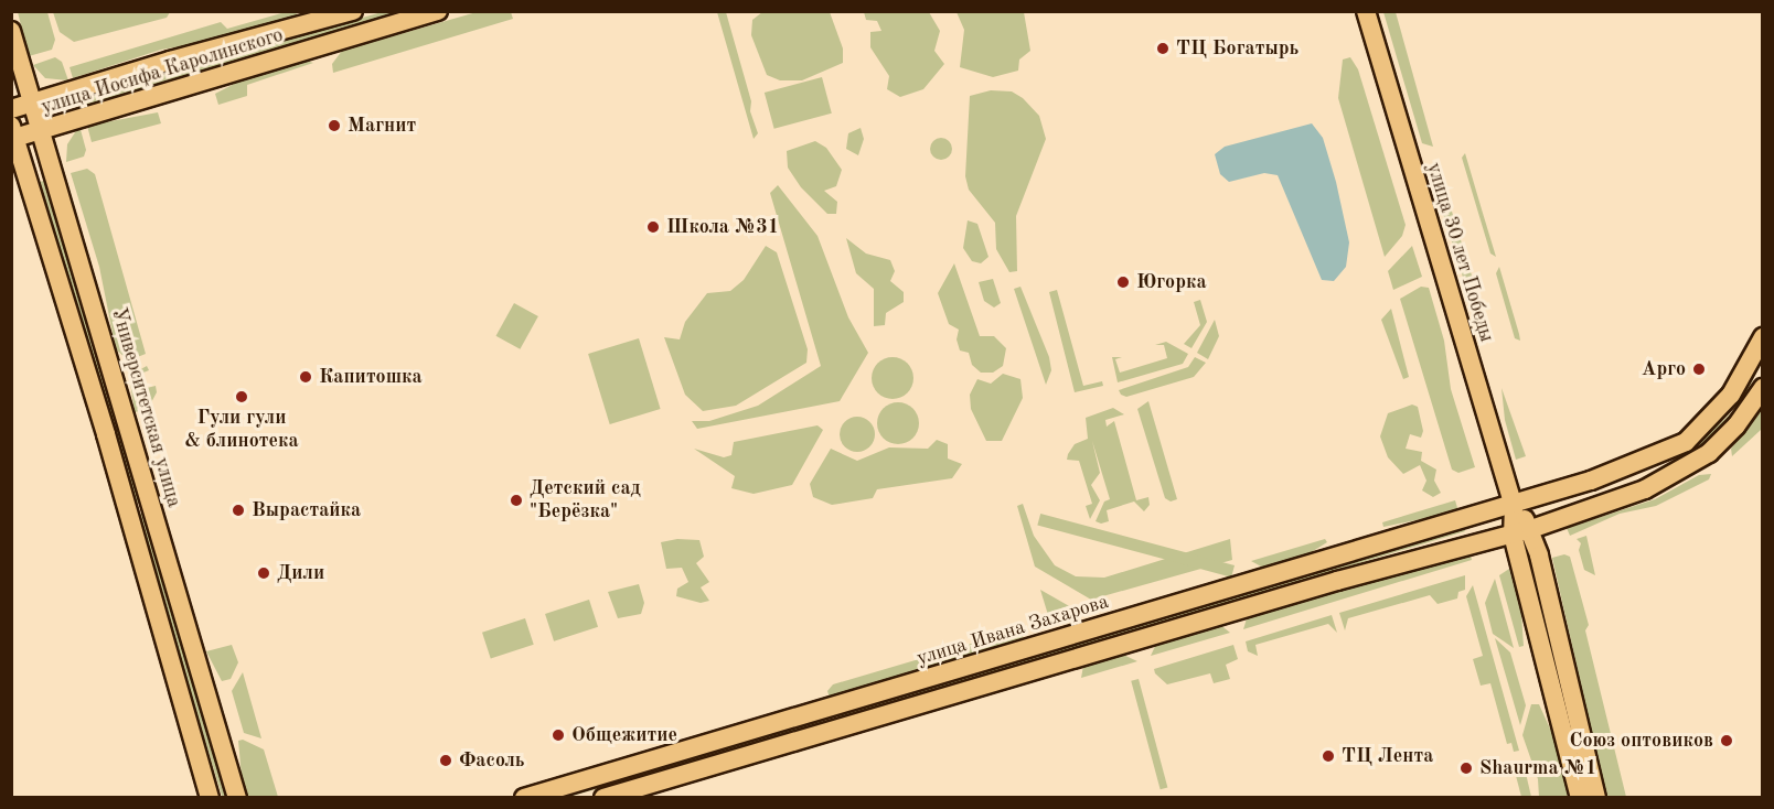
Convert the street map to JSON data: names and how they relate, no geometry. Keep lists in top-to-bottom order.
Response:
{
  "streets": {
    "main road": [
      "улица Иосифа Каролинского",
      "улица 30 лет Победы",
      "Университетская улица",
      "улица Ивана Захарова"
    ]
  },
  "crossings": [
    ["улица Иосифа Каролинского", "Университетская улица"],
    ["улица 30 лет Победы", "улица Ивана Захарова"]
  ],
  "places": [
    "ТЦ Богатырь",
    "Магнит",
    "Школа №31",
    "Югорка",
    "Арго",
    "Капитошка",
    "Гули гули & блинотека",
    "Детский сад \"Берёзка\"",
    "Вырастайка",
    "Дили",
    "Общежитие",
    "Союз оптовиков",
    "ТЦ Лента",
    "Фасоль",
    "Shaurma №1"
  ]
}
